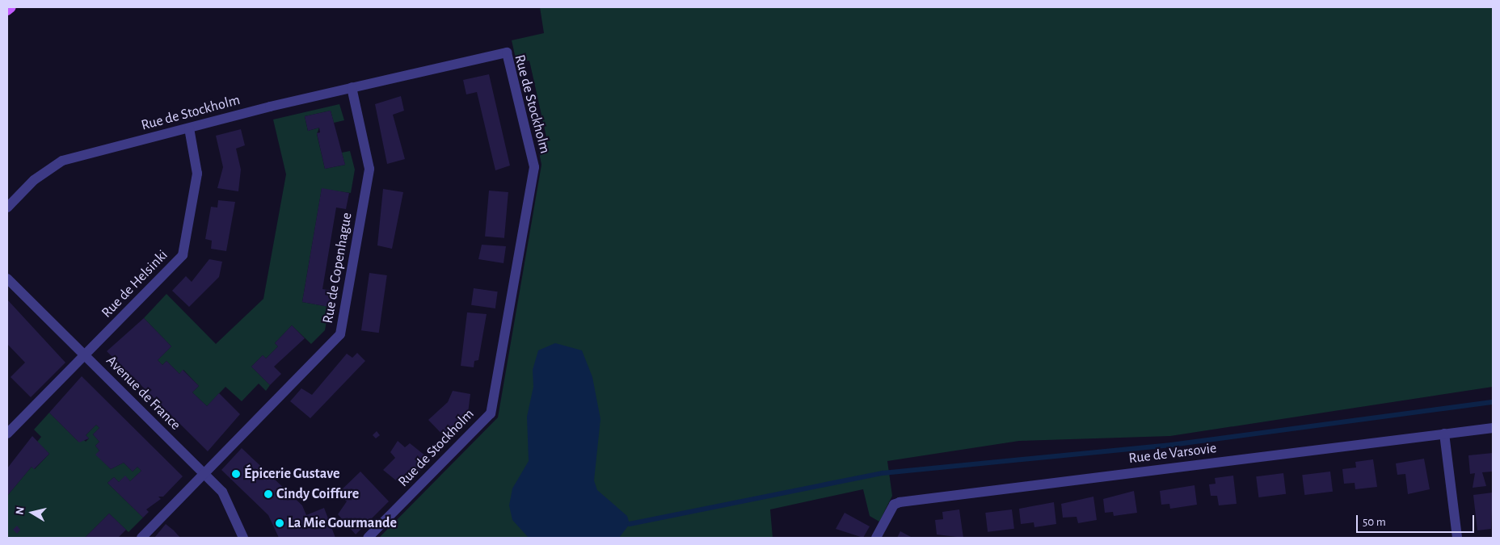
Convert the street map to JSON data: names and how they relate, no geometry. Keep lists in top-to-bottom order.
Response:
{
  "streets": {
    "street": [
      "Rue de Stockholm",
      "Rue de Copenhague",
      "Rue de Helsinki",
      "Avenue de France",
      "Rue de Varsovie"
    ]
  },
  "crossings": [
    ["Rue de Stockholm", "Rue de Copenhague"],
    ["Rue de Stockholm", "Rue de Helsinki"],
    ["Rue de Copenhague", "Avenue de France"],
    ["Rue de Helsinki", "Avenue de France"]
  ],
  "places": ["Épicerie Gustave", "Cindy Coiffure", "La Mie Gourmande"],
  "scale_bar": "50 m",
  "north": "left"
}
